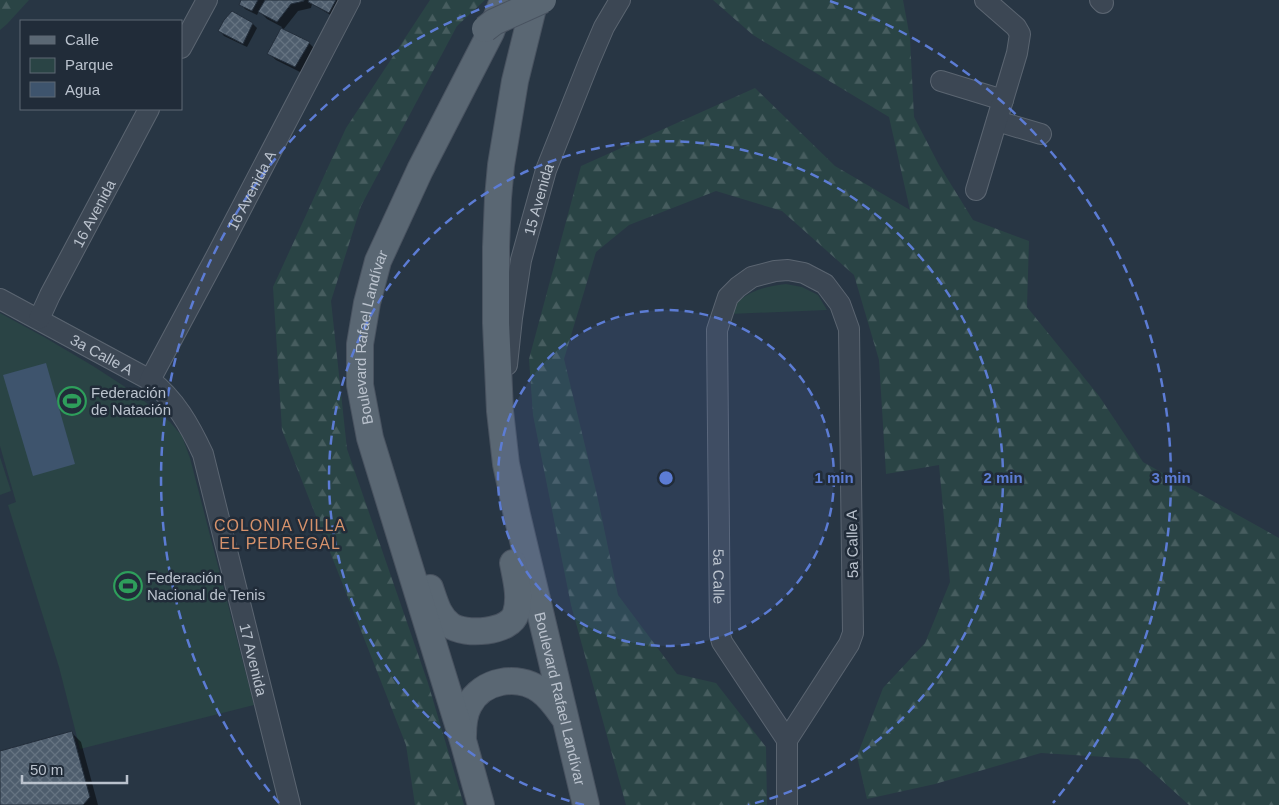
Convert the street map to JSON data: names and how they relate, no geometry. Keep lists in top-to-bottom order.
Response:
{
  "streets": {
    "main road": ["Boulevard Rafael Landívar"],
    "street": [
      "16 Avenida A",
      "15 Avenida",
      "16 Avenida",
      "3a Calle A",
      "5a Calle A",
      "5a Calle",
      "17 Avenida"
    ]
  },
  "crossings": [
    ["16 Avenida A", "3a Calle A"],
    ["15 Avenida", "Boulevard Rafael Landívar"],
    ["16 Avenida", "3a Calle A"],
    ["3a Calle A", "17 Avenida"],
    ["5a Calle A", "5a Calle"]
  ],
  "districts": ["COLONIA VILLA EL PEDREGAL"],
  "places": {
    "sports": ["Federación de Natación", "Federación Nacional de Tenis"]
  },
  "legend": ["Calle", "Parque", "Agua"],
  "scale_bar": "50 m",
  "rings": ["1 min", "2 min", "3 min"]
}
